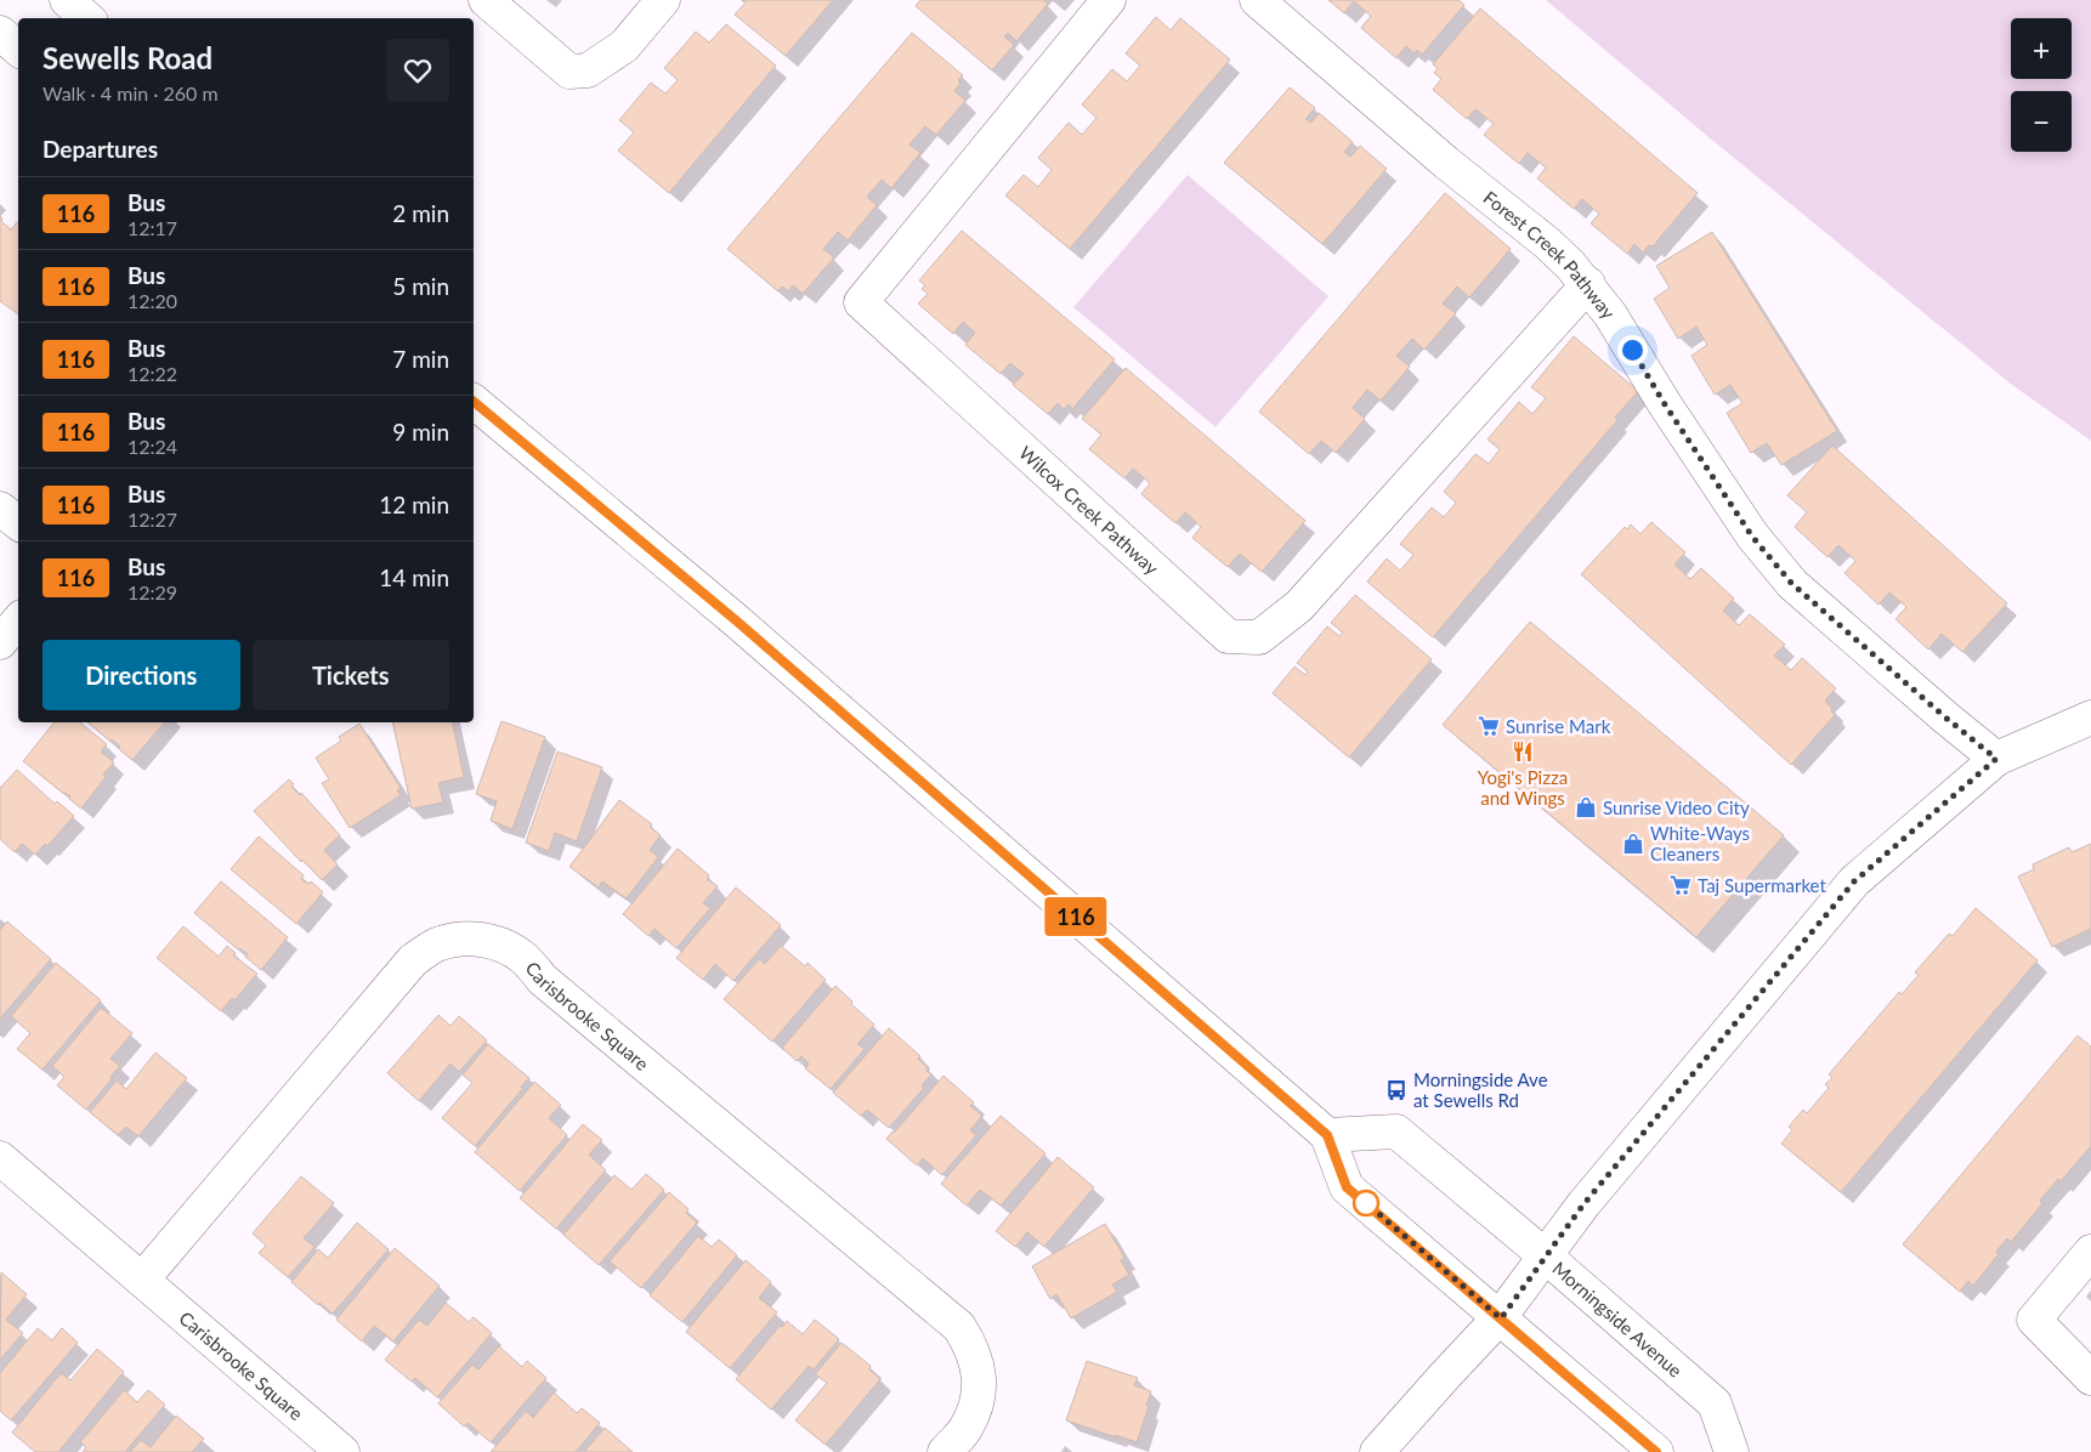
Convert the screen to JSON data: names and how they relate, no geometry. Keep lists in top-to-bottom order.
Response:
{
  "streets": {
    "street": [
      "Forest Creek Pathway",
      "Wilcox Creek Pathway",
      "Carisbrooke Square",
      "Morningside Avenue"
    ]
  },
  "crossings": [
    ["Forest Creek Pathway", "Wilcox Creek Pathway"]
  ],
  "places": {
    "supermarket": ["Sunrise Mark", "Taj Supermarket"],
    "restaurant": ["Yogi's Pizza and Wings"],
    "shop": ["Sunrise Video City", "White-Ways Cleaners"],
    "bus stop": ["Morningside Ave at Sewells Rd"]
  },
  "lines": ["bus line 116"],
  "page": {
    "on_map": "116",
    "map_buttons": ["+", "−"],
    "heading": [
      ["Sewells Road", "Walk · 4 min · 260 m"],
      "Departures"
    ],
    "list": [
      {
        "mark": "116",
        "name": "Bus",
        "note": "12:17",
        "value": "2 min"
      },
      {
        "mark": "116",
        "name": "Bus",
        "note": "12:20",
        "value": "5 min"
      },
      {
        "mark": "116",
        "name": "Bus",
        "note": "12:22",
        "value": "7 min"
      },
      {
        "mark": "116",
        "name": "Bus",
        "note": "12:24",
        "value": "9 min"
      },
      {
        "mark": "116",
        "name": "Bus",
        "note": "12:27",
        "value": "12 min"
      },
      {
        "mark": "116",
        "name": "Bus",
        "note": "12:29",
        "value": "14 min"
      }
    ],
    "buttons": ["Directions", "Tickets"]
  }
}
